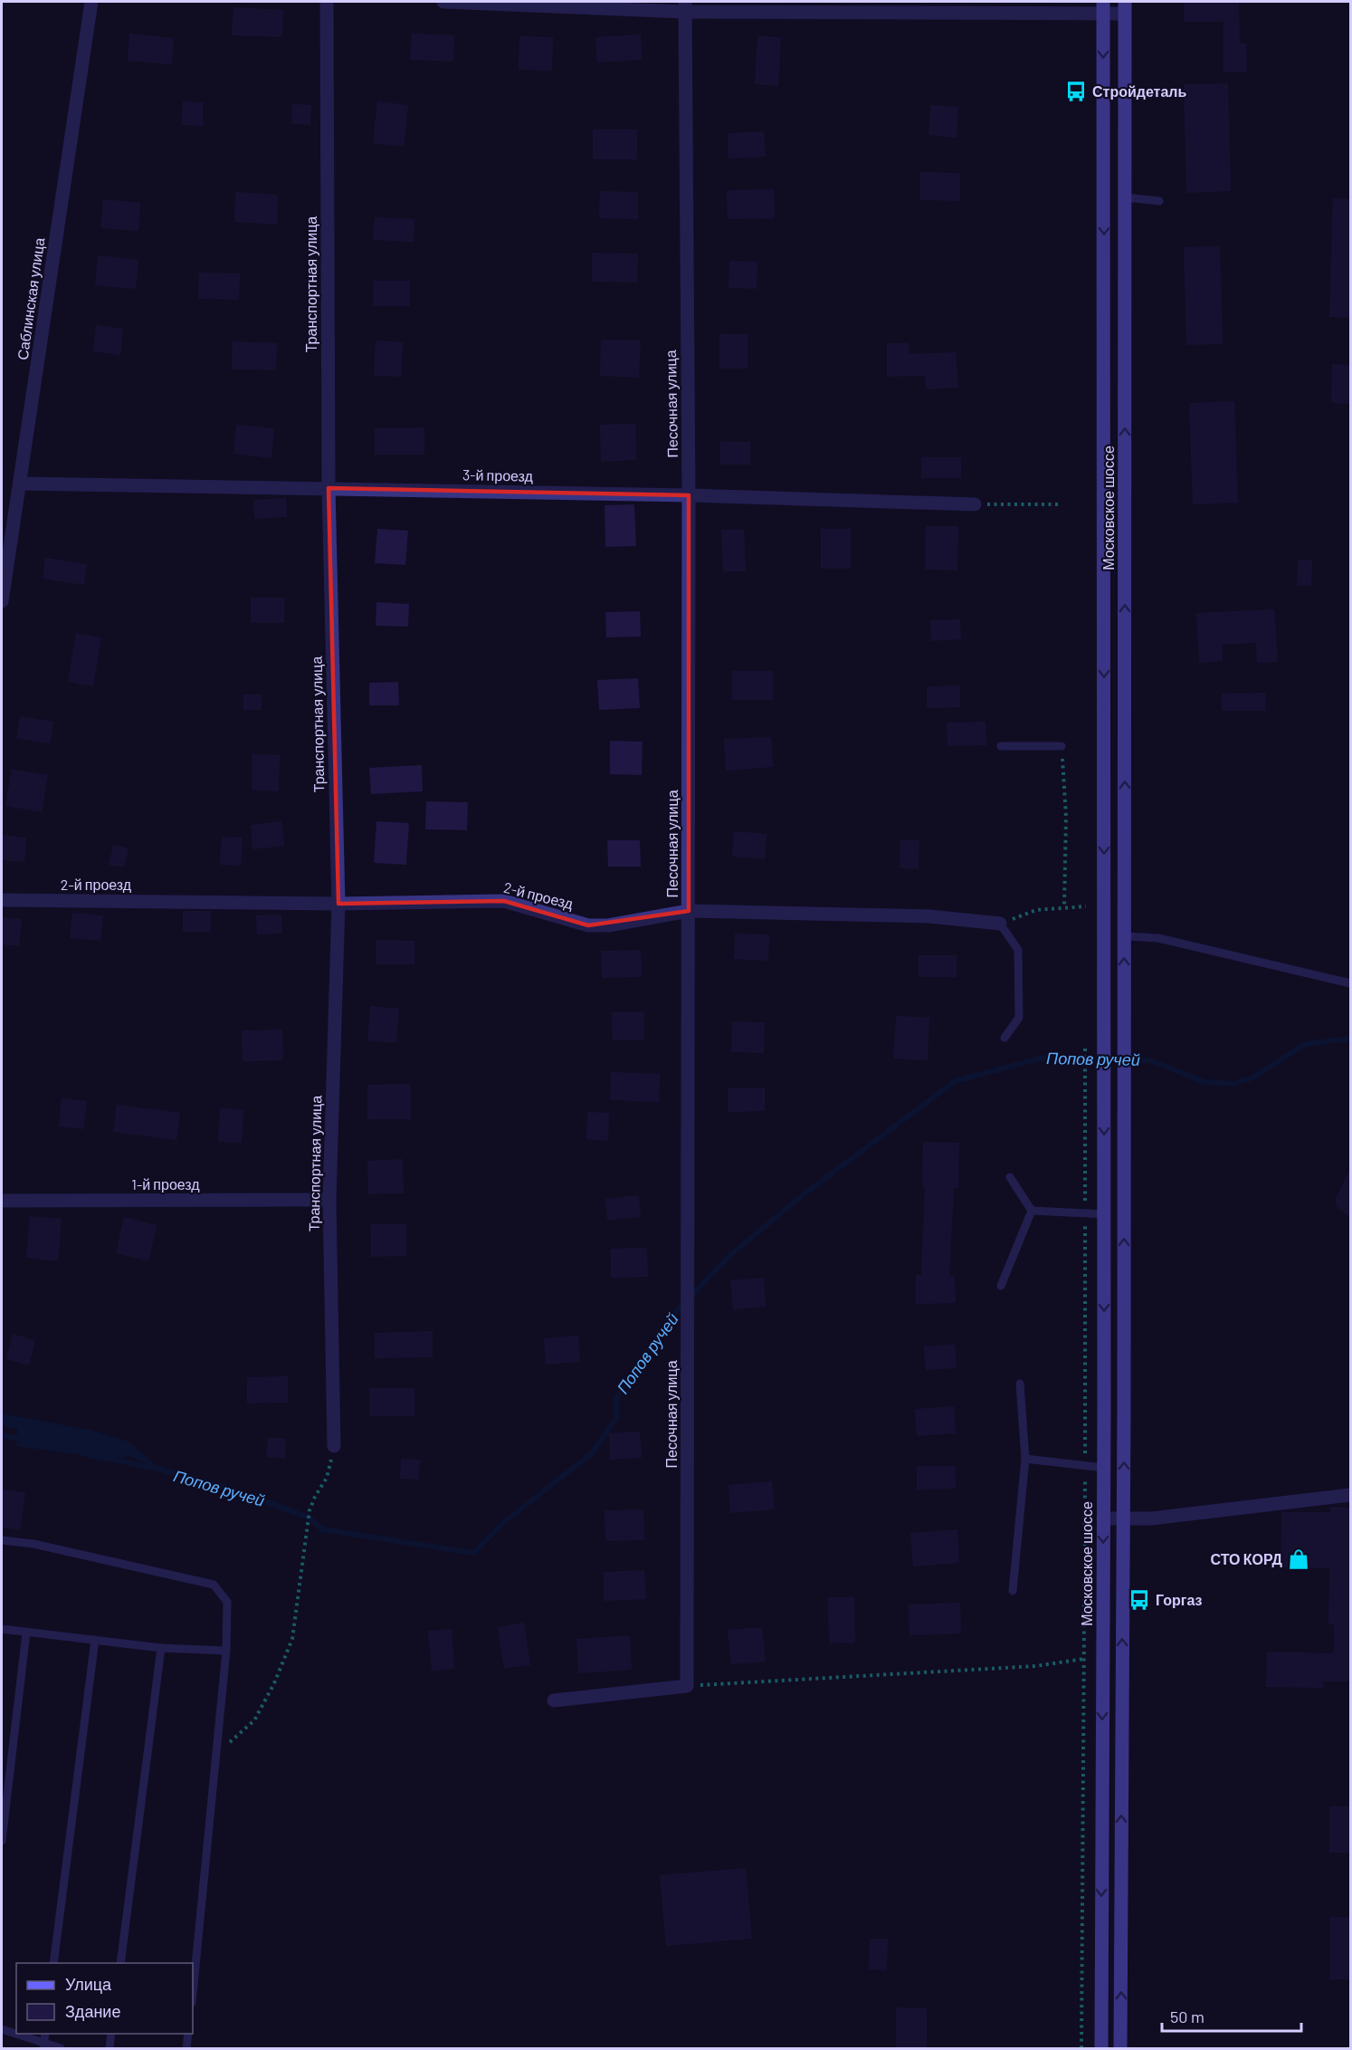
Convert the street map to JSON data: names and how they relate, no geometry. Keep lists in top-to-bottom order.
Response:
{
  "streets": {
    "main road": ["Московское шоссе"],
    "street": [
      "Транспортная улица",
      "Саблинская улица",
      "Песочная улица",
      "3-й проезд",
      "2-й проезд",
      "1-й проезд"
    ]
  },
  "crossings": [
    ["Транспортная улица", "3-й проезд"],
    ["Транспортная улица", "2-й проезд"],
    ["Транспортная улица", "1-й проезд"],
    ["Саблинская улица", "3-й проезд"],
    ["Песочная улица", "3-й проезд"],
    ["Песочная улица", "2-й проезд"]
  ],
  "water": ["Попов ручей"],
  "places": {
    "bus stop": ["Стройдеталь", "Горгаз"],
    "shop": ["СТО КОРД"]
  },
  "legend": ["Улица", "Здание"],
  "scale_bar": "50 m"
}
